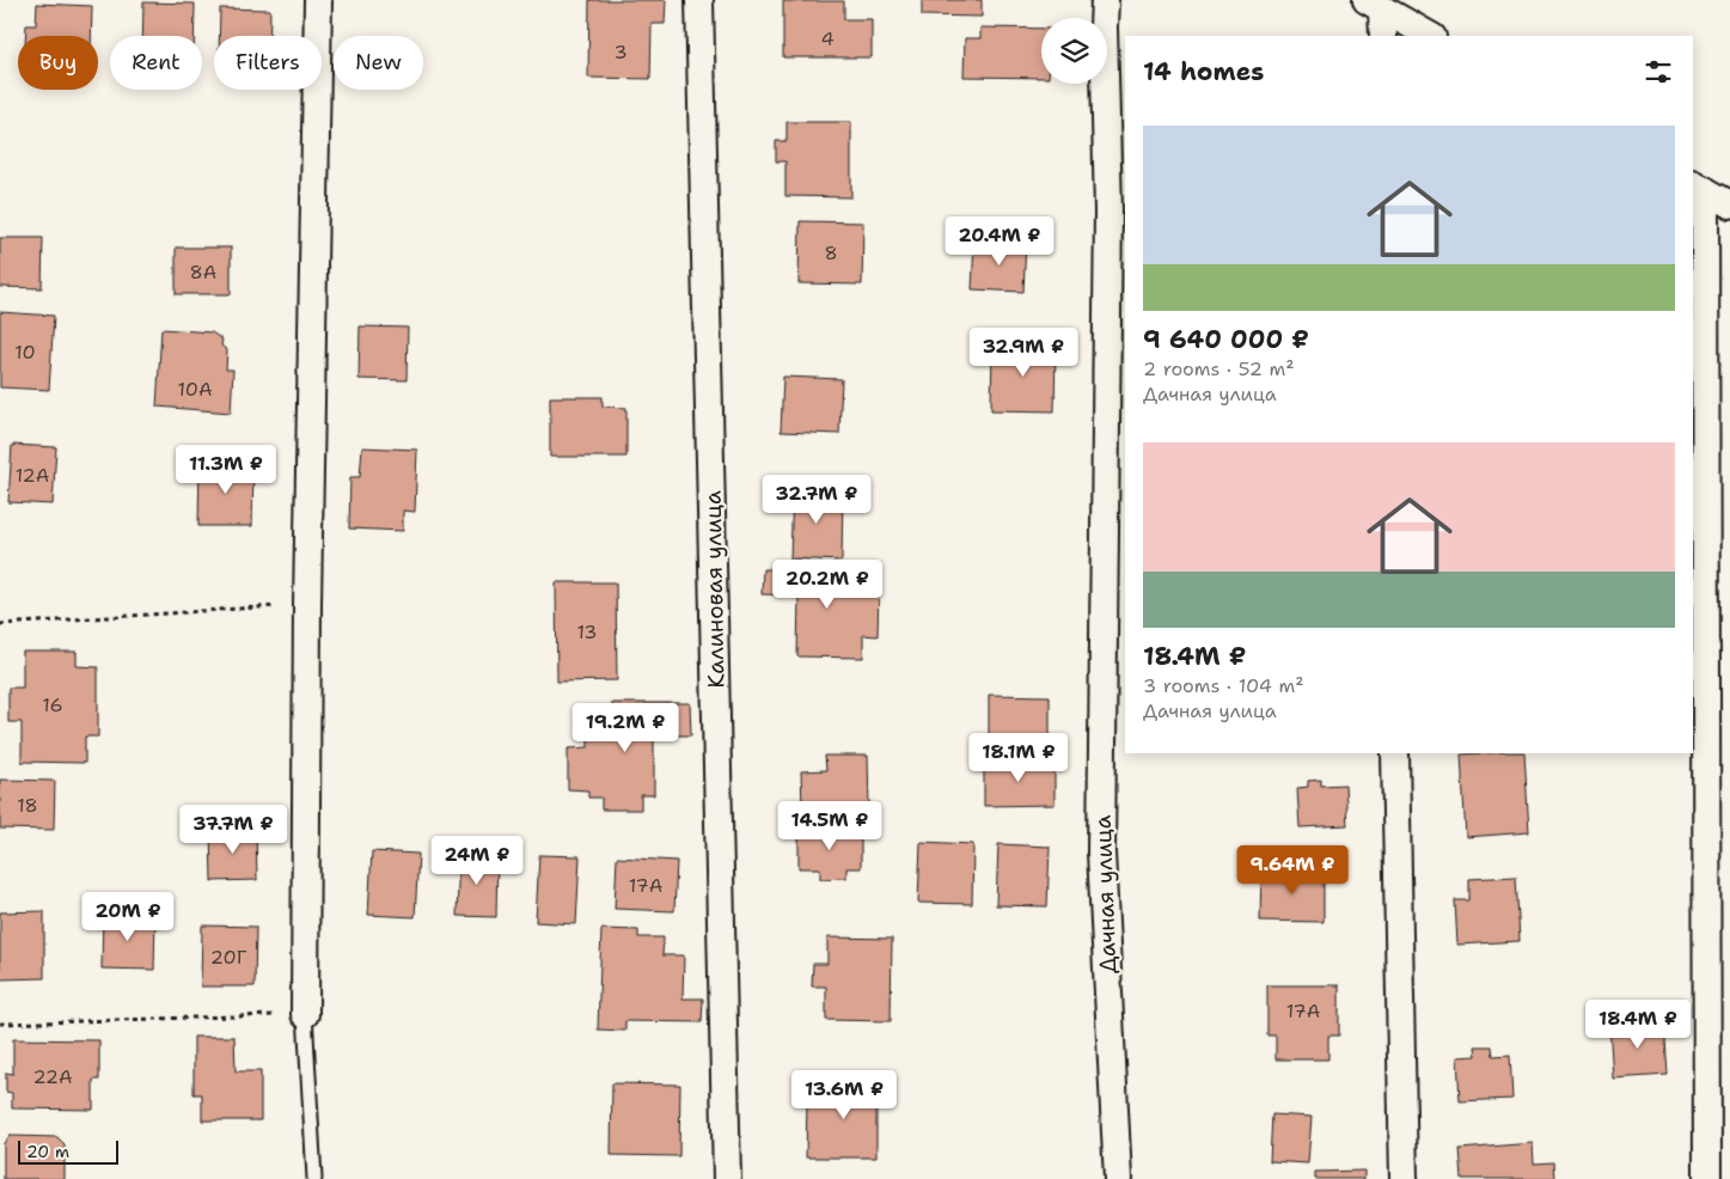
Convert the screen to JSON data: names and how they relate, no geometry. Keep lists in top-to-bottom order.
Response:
{
  "streets": {
    "street": ["Калиновая улица", "Дачная улица"]
  },
  "house_numbers": [
    "4",
    "3",
    "8",
    "8А",
    "10",
    "10А",
    "12А",
    "13",
    "16",
    "18",
    "17А",
    "20Г",
    "17А",
    "22А"
  ],
  "scale_bar": "20 m",
  "page": {
    "chip": [
      "Buy",
      "Rent",
      "Filters",
      "New"
    ],
    "heading": "14 homes",
    "list": [
      {
        "name": "9 640 000 ₽",
        "note": "2 rooms · 52 m² · Дачная улица"
      },
      {
        "name": "18.4M ₽",
        "note": "3 rooms · 104 m² · Дачная улица"
      }
    ],
    "price": [
      "20.4M ₽",
      "32.9M ₽",
      "11.3M ₽",
      "32.7M ₽",
      "20.2M ₽",
      "19.2M ₽",
      "18.1M ₽",
      "14.5M ₽",
      "37.7M ₽",
      "24M ₽",
      "9.64M ₽",
      "20M ₽",
      "18.4M ₽",
      "13.6M ₽"
    ],
    "scale": "20 m"
  }
}
